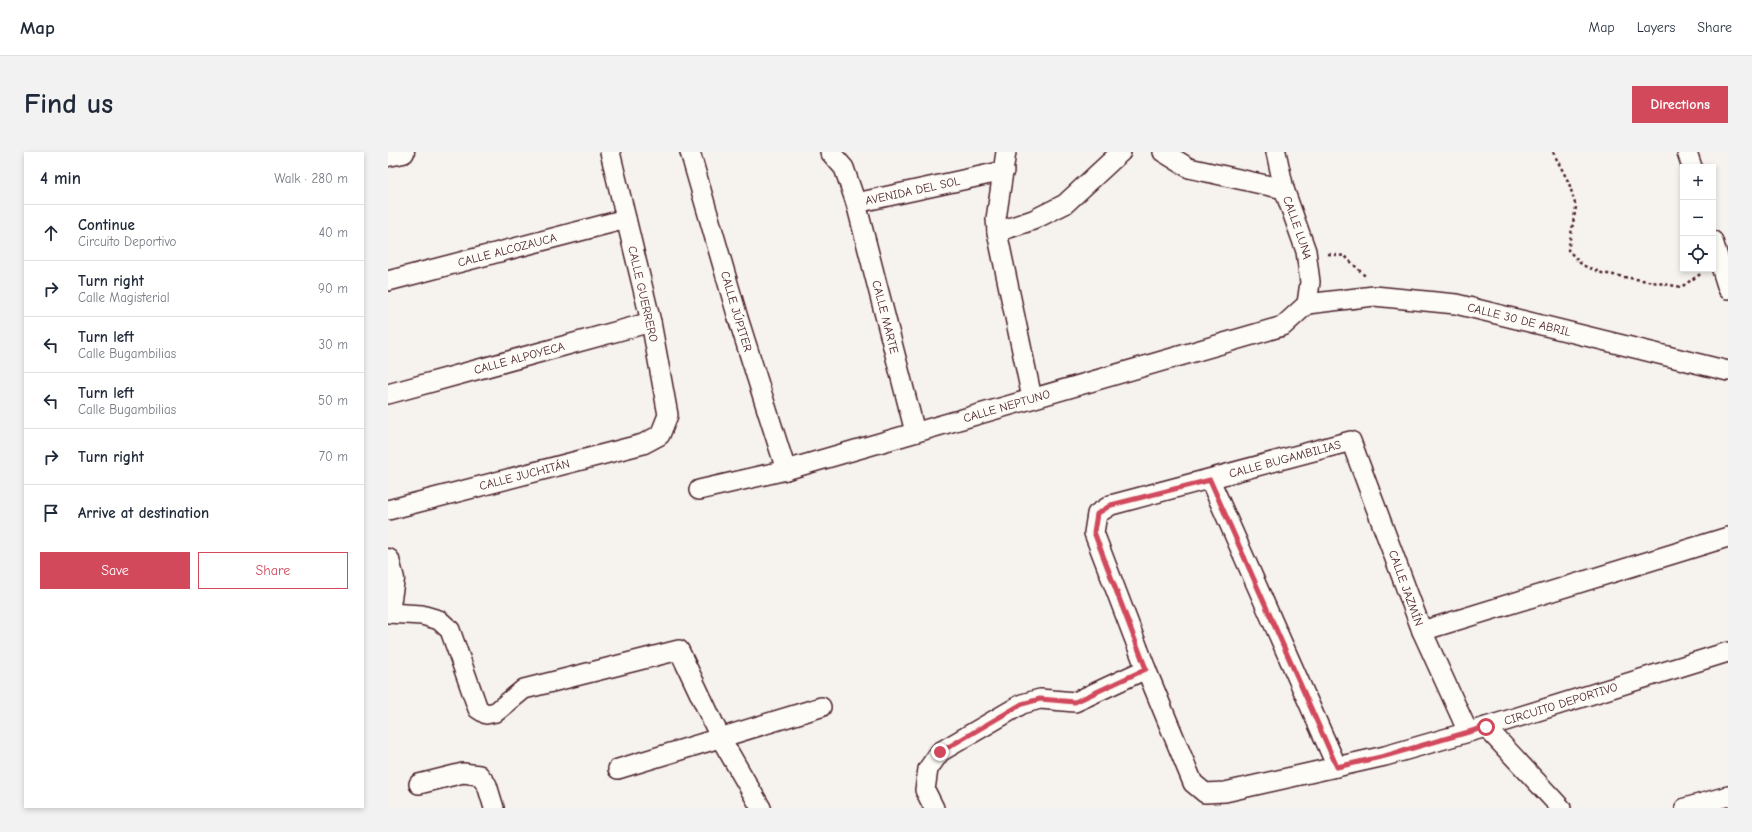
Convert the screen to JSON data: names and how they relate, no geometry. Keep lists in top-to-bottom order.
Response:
{
  "streets": {
    "street": [
      "AVENIDA DEL SOL",
      "CALLE LUNA",
      "CALLE ALCOZAUCA",
      "CALLE GUERRERO",
      "CALLE JÚPITER",
      "CALLE MARTE",
      "CALLE 30 DE ABRIL",
      "CALLE ALPOYECA",
      "CALLE NEPTUNO",
      "CALLE BUGAMBILIAS",
      "CALLE JUCHITÁN",
      "CALLE JAZMÍN",
      "CIRCUITO DEPORTIVO"
    ]
  },
  "crossings": [
    ["AVENIDA DEL SOL", "CALLE MARTE"],
    ["CALLE LUNA", "CALLE 30 DE ABRIL"],
    ["CALLE LUNA", "CALLE NEPTUNO"],
    ["CALLE ALCOZAUCA", "CALLE GUERRERO"],
    ["CALLE GUERRERO", "CALLE ALPOYECA"],
    ["CALLE GUERRERO", "CALLE JUCHITÁN"],
    ["CALLE JÚPITER", "CALLE NEPTUNO"],
    ["CALLE MARTE", "CALLE NEPTUNO"],
    ["CALLE 30 DE ABRIL", "CALLE NEPTUNO"],
    ["CALLE BUGAMBILIAS", "CALLE JAZMÍN"],
    ["CALLE BUGAMBILIAS", "CIRCUITO DEPORTIVO"],
    ["CALLE JAZMÍN", "CIRCUITO DEPORTIVO"]
  ],
  "page": {
    "header": "Map",
    "nav": ["Map", "Layers", "Share"],
    "buttons": [
      "Directions",
      ["Save", "Share"]
    ],
    "title": "Find us",
    "heading": ["4 min", "Walk · 280 m"],
    "map_buttons": ["+", "−"],
    "list": [
      ["Continue", "Circuito Deportivo", "40 m"],
      ["Turn right", "Calle Magisterial", "90 m"],
      ["Turn left", "Calle Bugambilias", "30 m"],
      ["Turn left", "Calle Bugambilias", "50 m"],
      ["Turn right", "70 m"],
      "Arrive at destination"
    ]
  }
}
